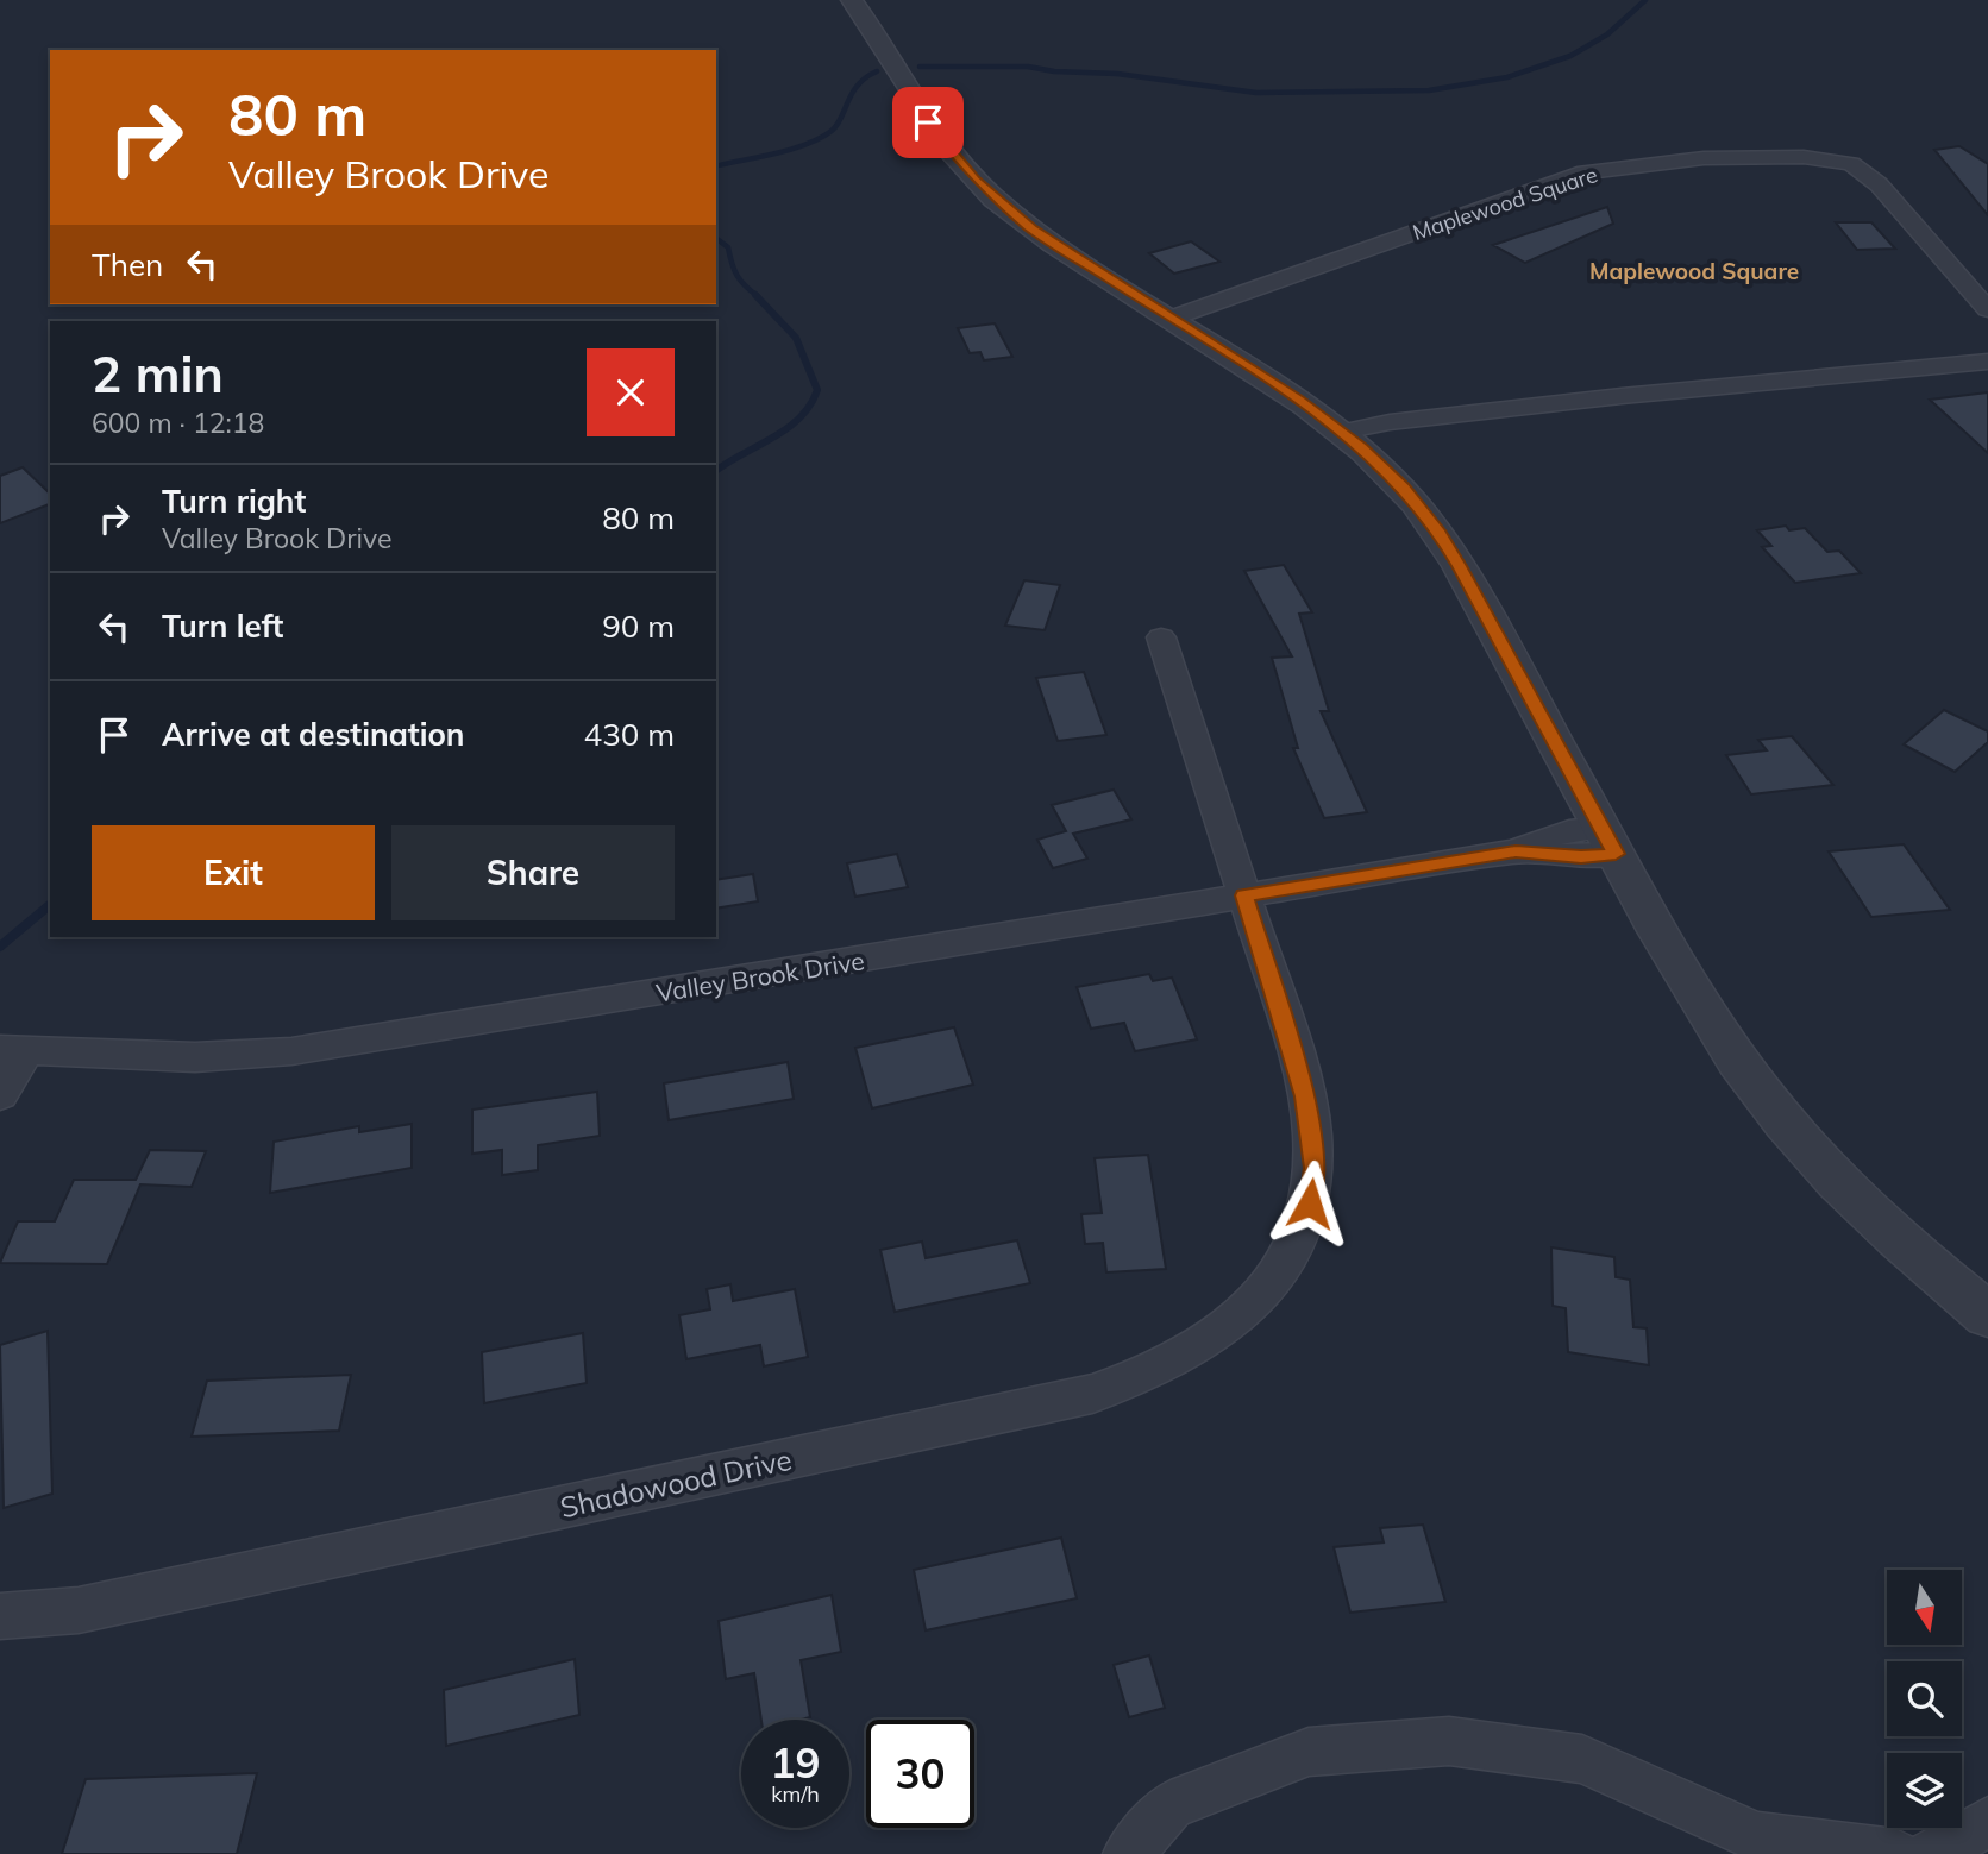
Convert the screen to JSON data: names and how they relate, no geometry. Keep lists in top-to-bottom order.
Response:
{
  "streets": {
    "street": ["Maplewood Square", "Valley Brook Drive", "Shadowood Drive"]
  },
  "crossings": [
    ["Valley Brook Drive", "Shadowood Drive"]
  ],
  "districts": ["Maplewood Square"],
  "north": "bottom",
  "page": {
    "turn": ["80 m", "Valley Brook Drive"],
    "then": "Then",
    "heading": ["2 min", "600 m · 12:18"],
    "list": [
      {
        "name": "Turn right",
        "note": "Valley Brook Drive",
        "value": "80 m"
      },
      {
        "name": "Turn left",
        "value": "90 m"
      },
      {
        "name": "Arrive at destination",
        "value": "430 m"
      }
    ],
    "buttons": ["Exit", "Share"],
    "speed": "19 km/h",
    "limit": "30"
  }
}
